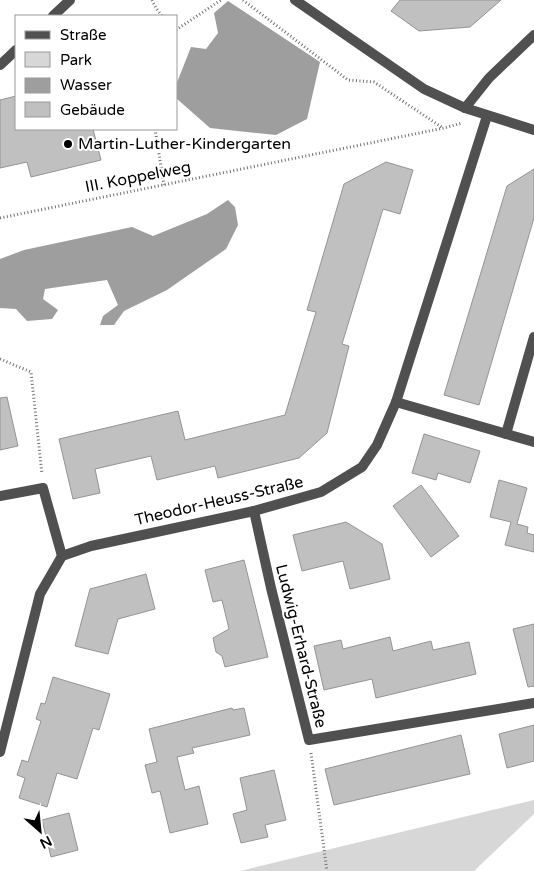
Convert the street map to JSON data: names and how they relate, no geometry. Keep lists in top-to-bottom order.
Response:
{
  "streets": {
    "street": ["Theodor-Heuss-Straße", "Ludwig-Erhard-Straße"],
    "path": ["III. Koppelweg"]
  },
  "crossings": [
    ["III. Koppelweg", "Theodor-Heuss-Straße"],
    ["Theodor-Heuss-Straße", "Ludwig-Erhard-Straße"]
  ],
  "places": ["Martin-Luther-Kindergarten"],
  "legend": [
    "Straße",
    "Park",
    "Wasser",
    "Gebäude"
  ],
  "north": "bottom right"
}
